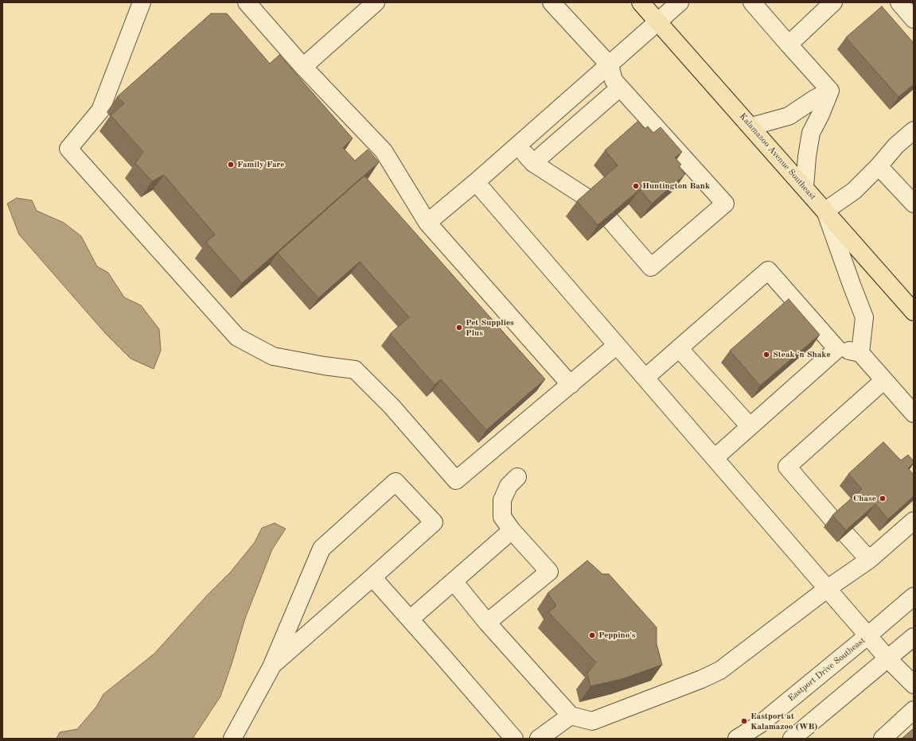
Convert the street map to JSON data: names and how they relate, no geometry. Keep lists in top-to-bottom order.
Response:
{
  "streets": {
    "main road": ["Kalamazoo Avenue Southeast"],
    "street": ["Eastport Drive Southeast"]
  },
  "places": [
    "Family Fare",
    "Huntington Bank",
    "Pet Supplies Plus",
    "Steak 'n Shake",
    "Chase",
    "Peppino's",
    "Eastport at Kalamazoo (WB)"
  ]
}
